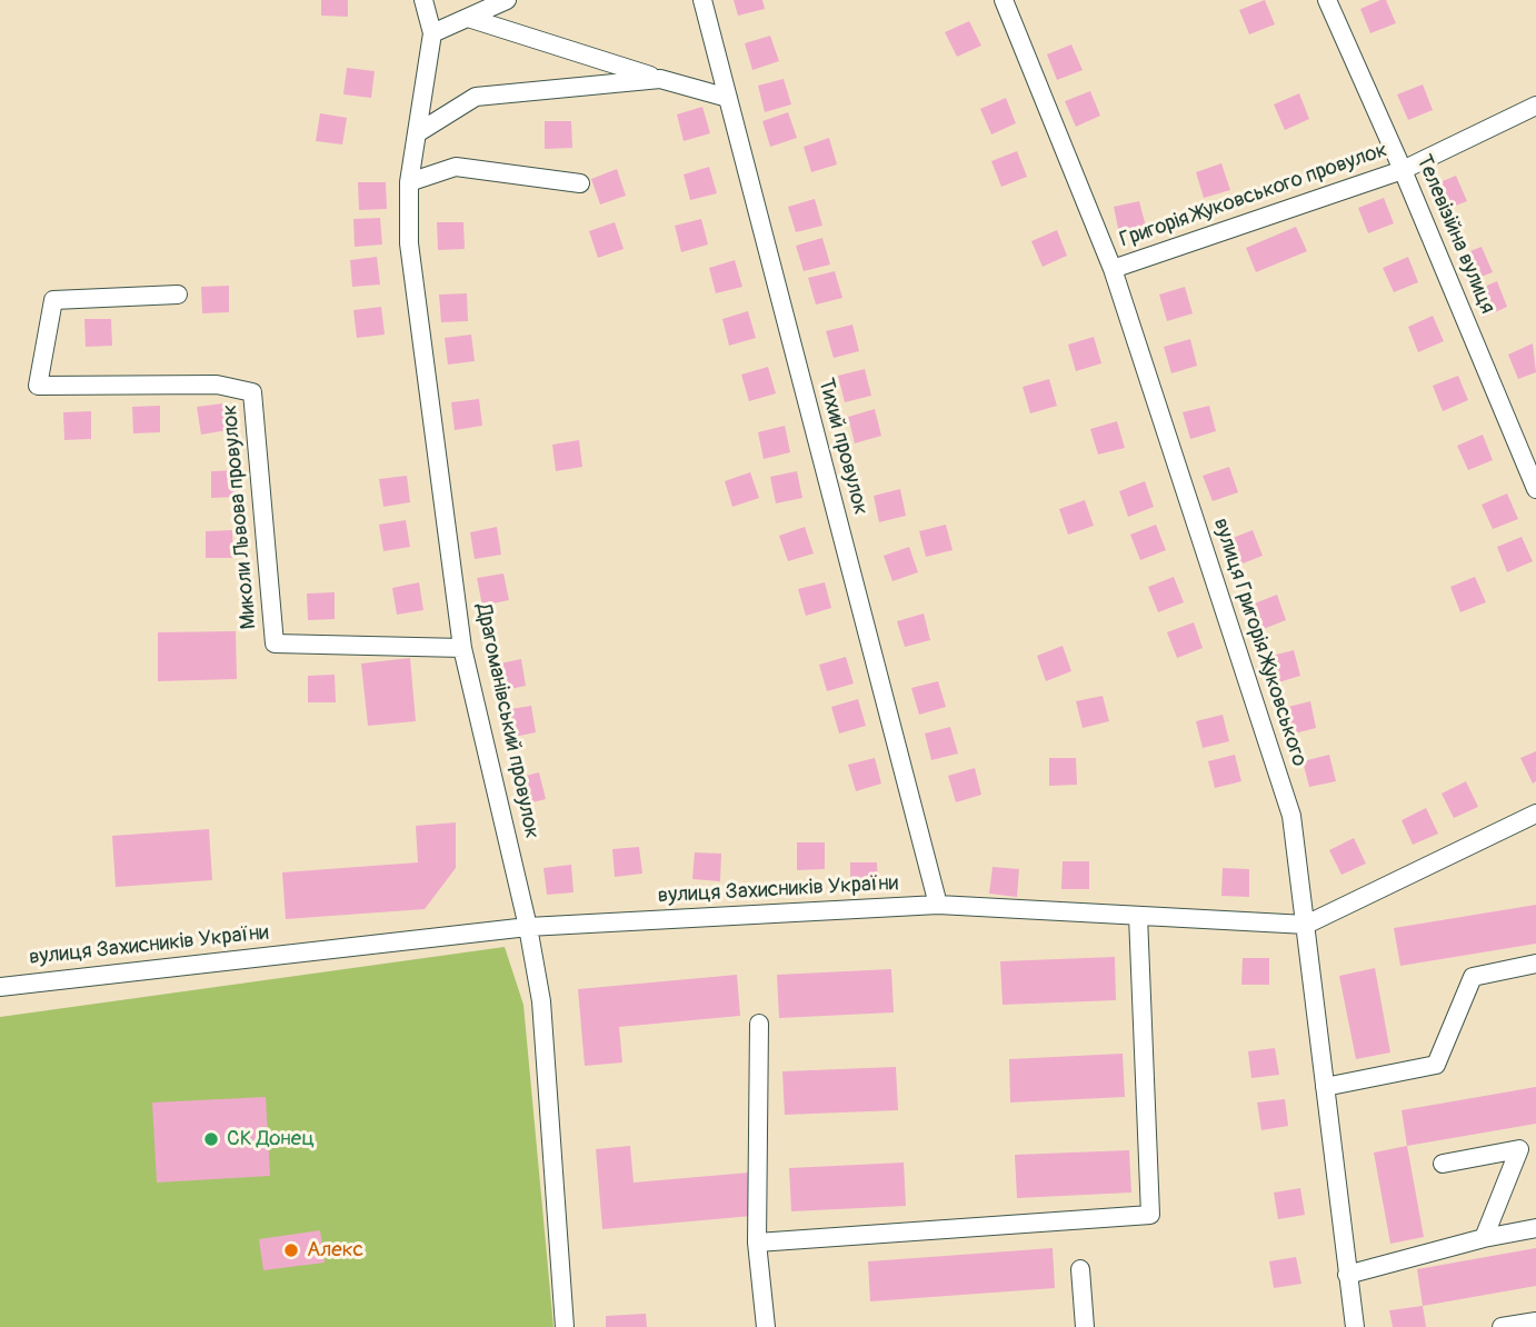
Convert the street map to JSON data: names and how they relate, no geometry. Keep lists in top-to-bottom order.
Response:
{
  "streets": {
    "street": [
      "Григорія Жуковського провулок",
      "Телевізійна вулиця",
      "Тихий провулок",
      "Миколи Львова провулок",
      "вулиця Григорія Жуковського",
      "Драгоманівський провулок",
      "вулиця Захисників України"
    ]
  },
  "crossings": [
    ["Григорія Жуковського провулок", "Телевізійна вулиця"],
    ["Григорія Жуковського провулок", "вулиця Григорія Жуковського"],
    ["Тихий провулок", "вулиця Захисників України"],
    ["Миколи Львова провулок", "Драгоманівський провулок"],
    ["вулиця Григорія Жуковського", "вулиця Захисників України"],
    ["Драгоманівський провулок", "вулиця Захисників України"]
  ],
  "places": ["СК Донец", "Алекс"]
}
